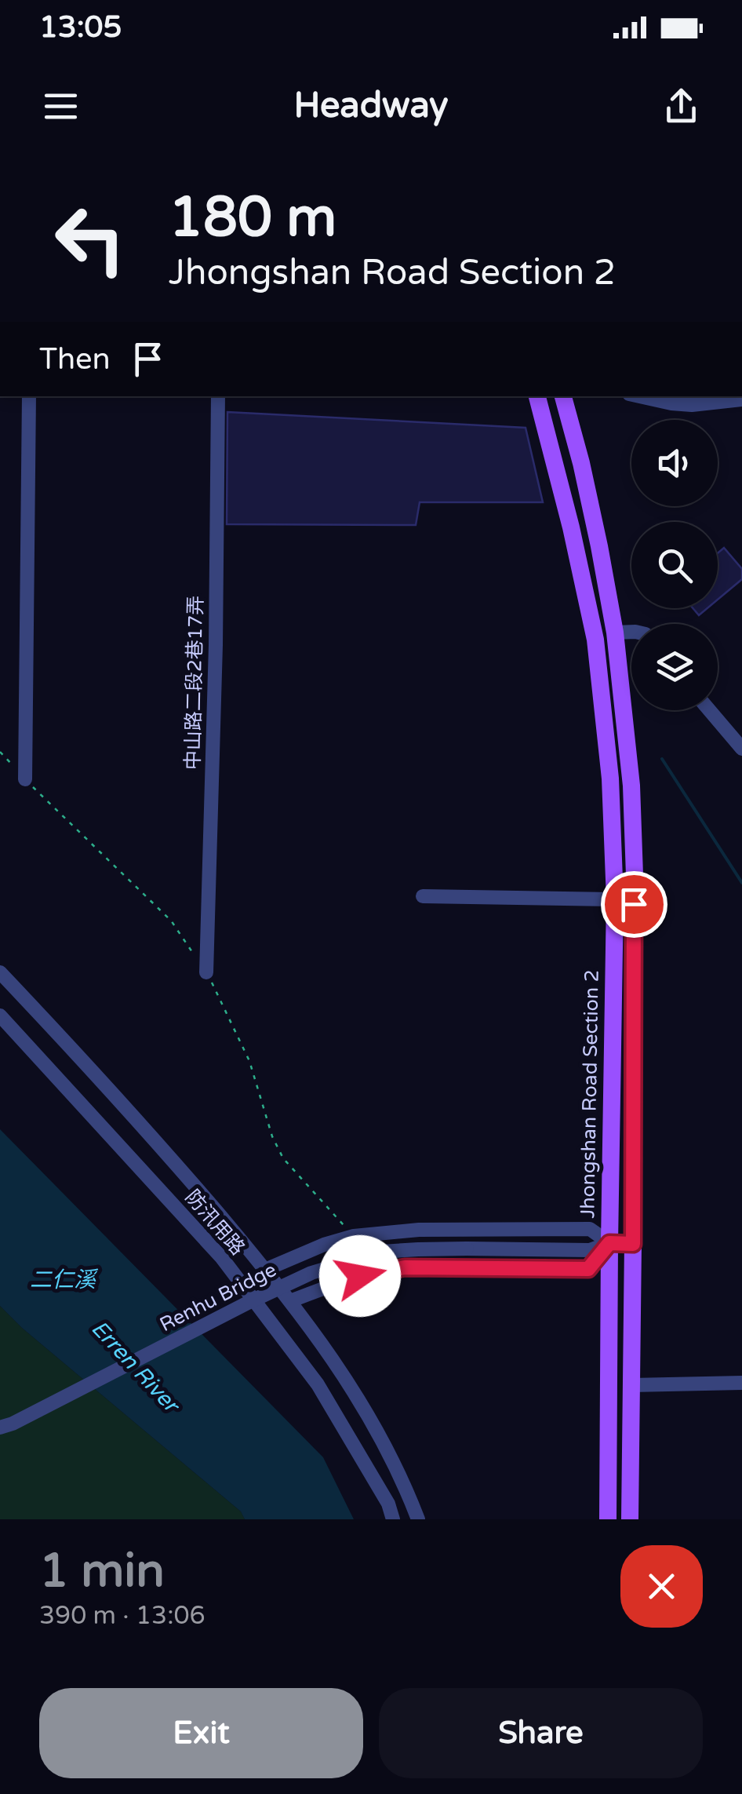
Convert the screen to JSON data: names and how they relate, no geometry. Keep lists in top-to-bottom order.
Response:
{
  "streets": {
    "main road": ["Jhongshan Road Section 2"],
    "street": ["中山路二段2巷17弄", "防汛用路", "Renhu Bridge"]
  },
  "crossings": [
    ["Jhongshan Road Section 2", "Renhu Bridge"]
  ],
  "water": ["二仁溪", "Erren River"],
  "page": {
    "status": "13:05",
    "header": "Headway",
    "turn": ["180 m", "Jhongshan Road Section 2"],
    "then": "Then",
    "heading": ["1 min", "390 m · 13:06"],
    "buttons": ["Exit", "Share"]
  }
}
